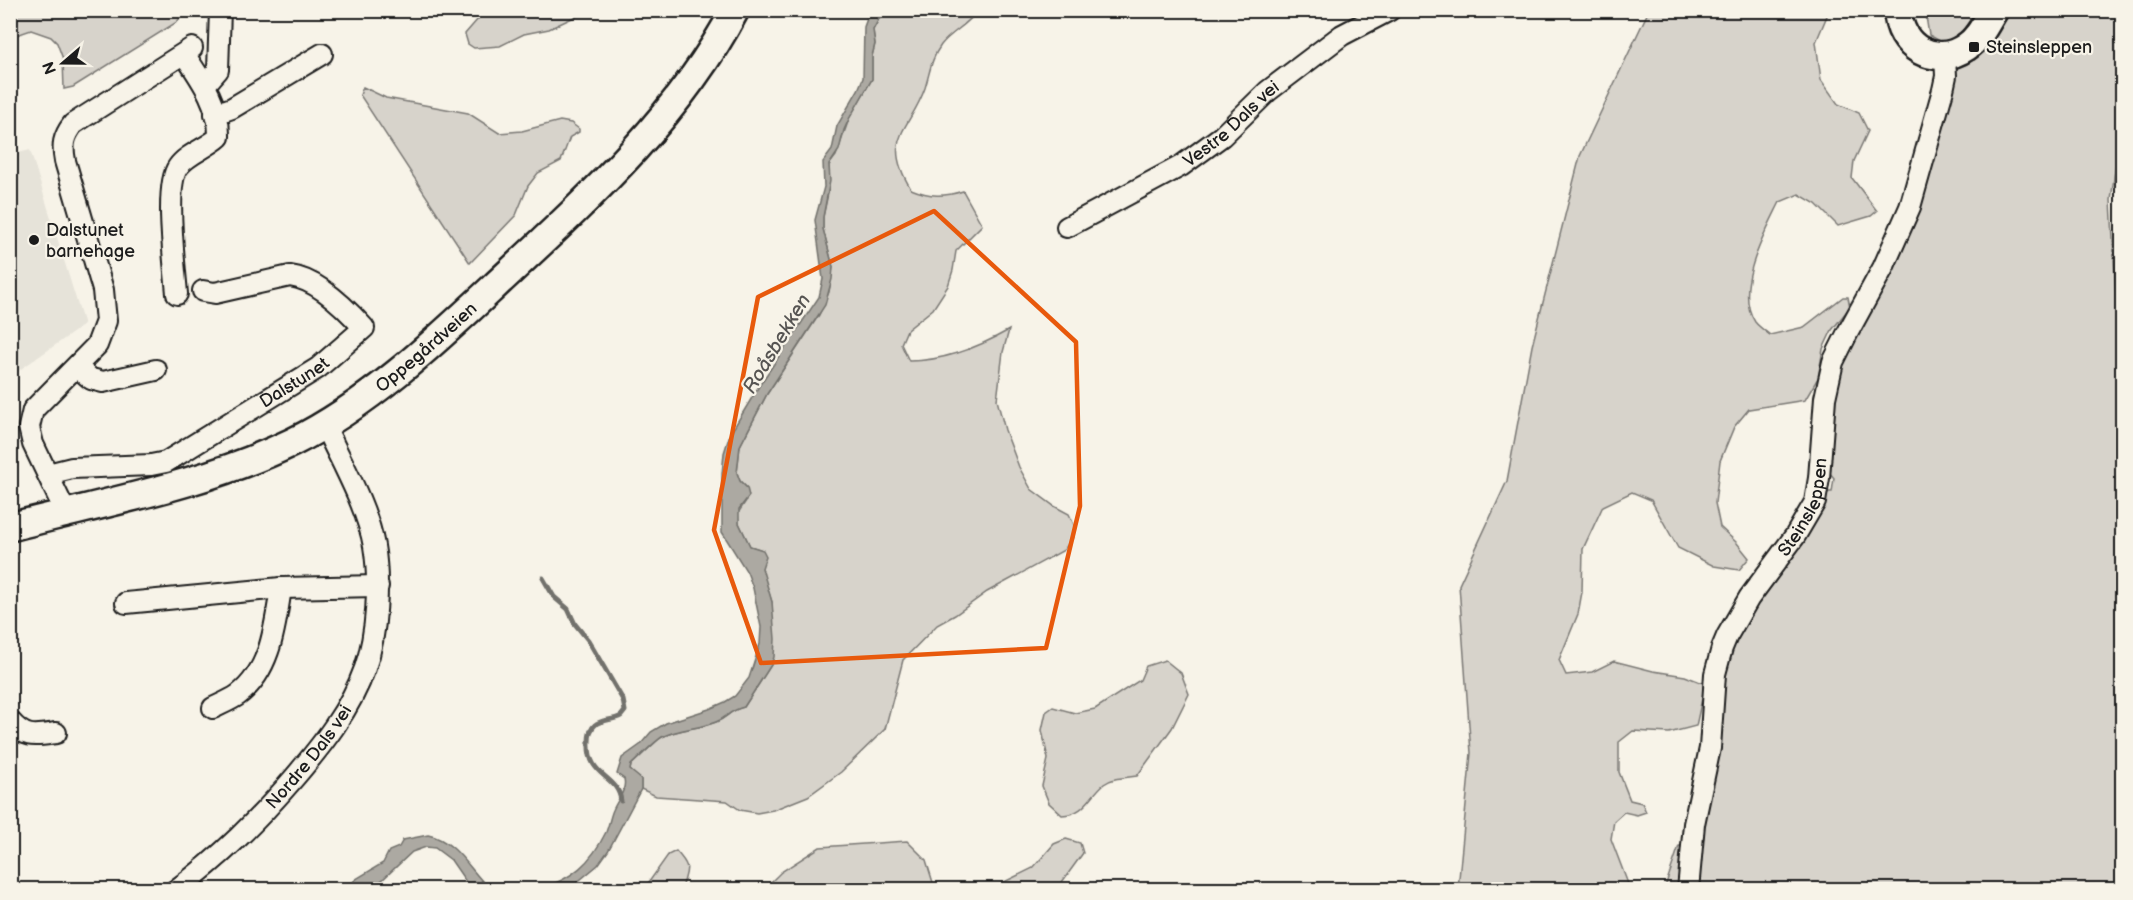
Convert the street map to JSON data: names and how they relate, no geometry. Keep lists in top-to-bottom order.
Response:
{
  "streets": {
    "main road": ["Oppegårdveien"],
    "street": [
      "Vestre Dals vei",
      "Dalstunet",
      "Steinsleppen",
      "Nordre Dals vei"
    ]
  },
  "crossings": [
    ["Oppegårdveien", "Nordre Dals vei"]
  ],
  "water": ["Roåsbekken"],
  "places": {
    "transit": ["Steinsleppen"],
    "other": ["Dalstunet barnehage"]
  },
  "north": "left"
}
